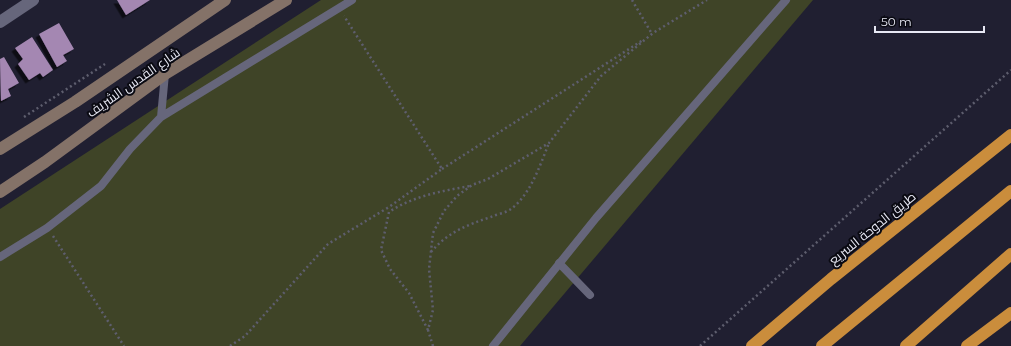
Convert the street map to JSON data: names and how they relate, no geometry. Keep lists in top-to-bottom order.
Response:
{
  "streets": {
    "highway": ["طريق الدوحة السريع"],
    "street": ["شارع القدس الشريف"]
  },
  "scale_bar": "50 m"
}
